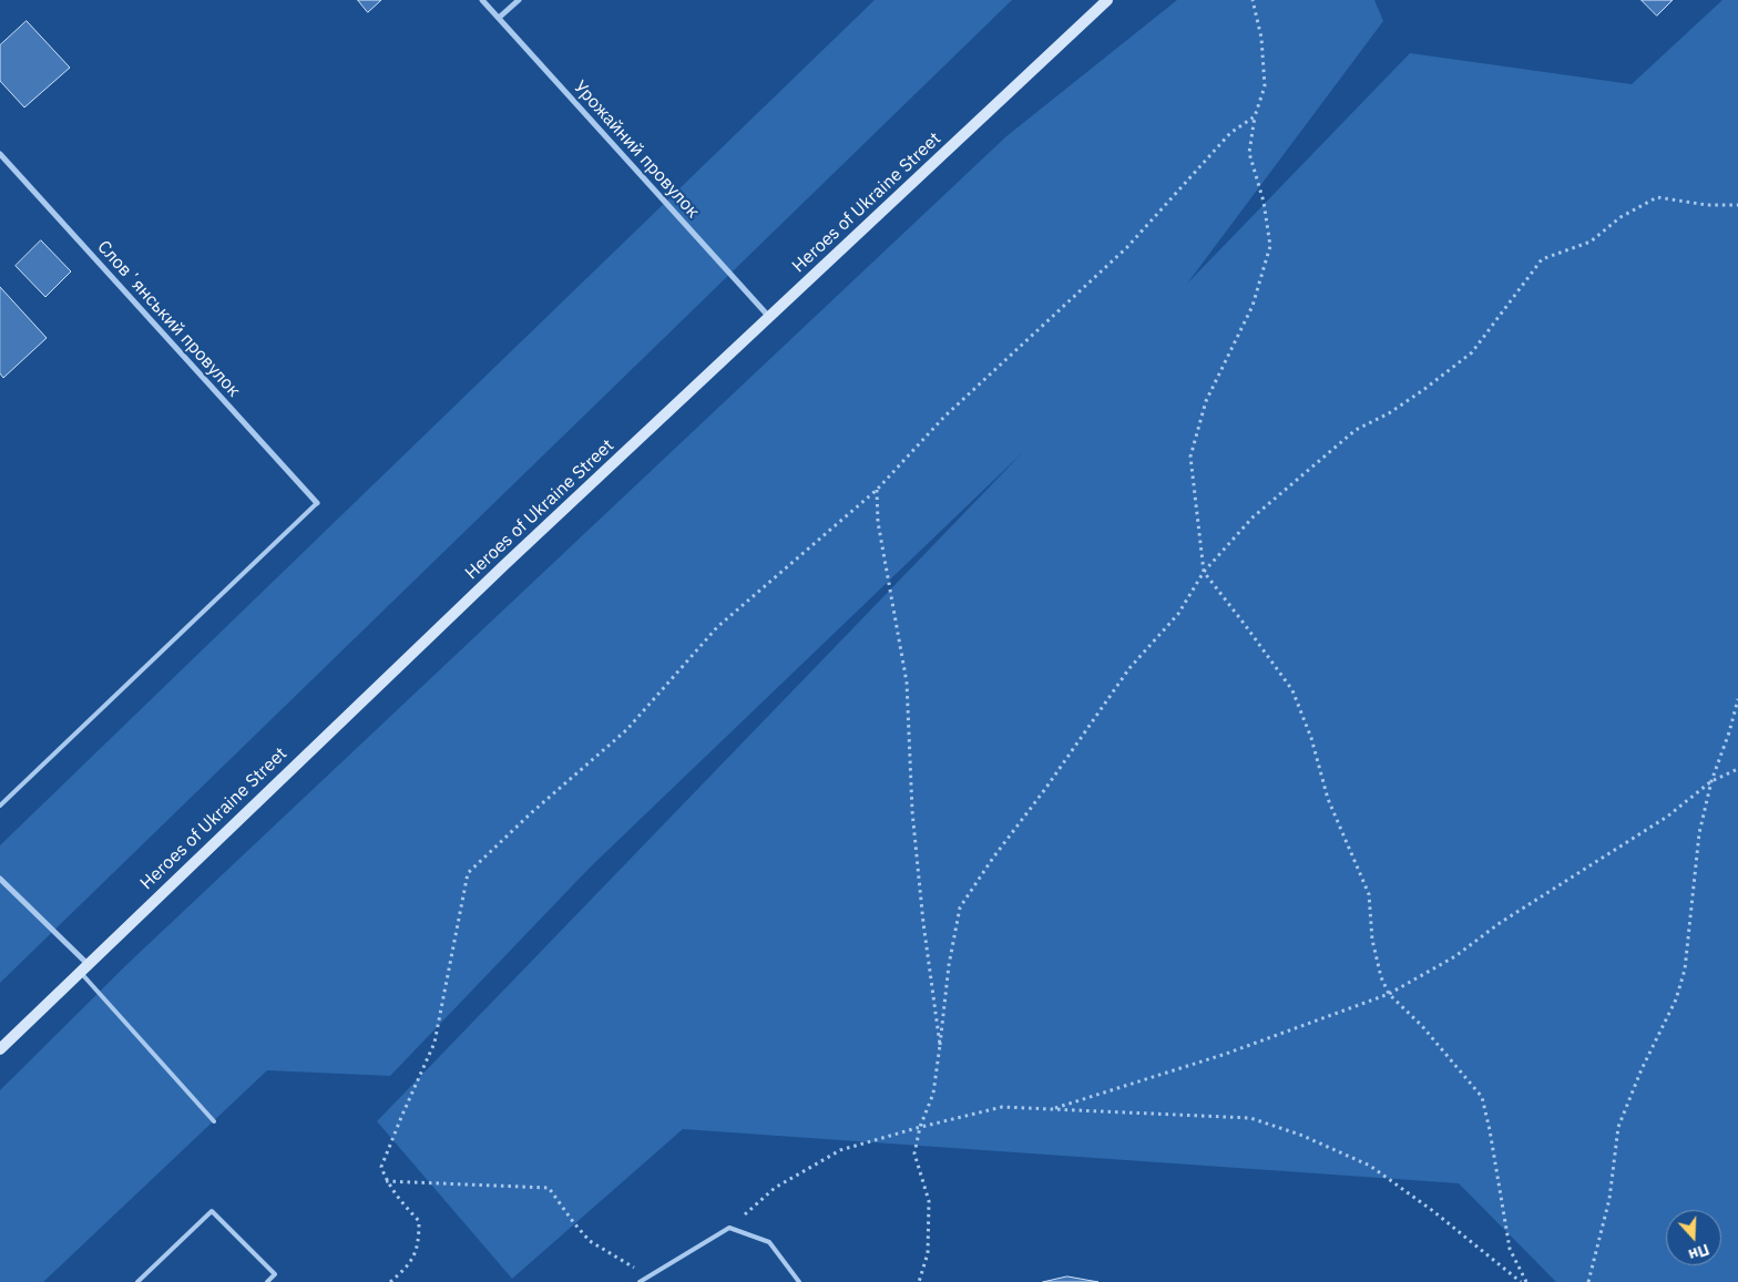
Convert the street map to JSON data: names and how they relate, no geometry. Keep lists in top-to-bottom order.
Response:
{
  "streets": {
    "main road": ["Heroes of Ukraine Street"],
    "street": ["Урожайний провулок", "Словʼянський провулок"]
  },
  "crossings": [
    ["Урожайний провулок", "Heroes of Ukraine Street"]
  ],
  "north": "bottom"
}
